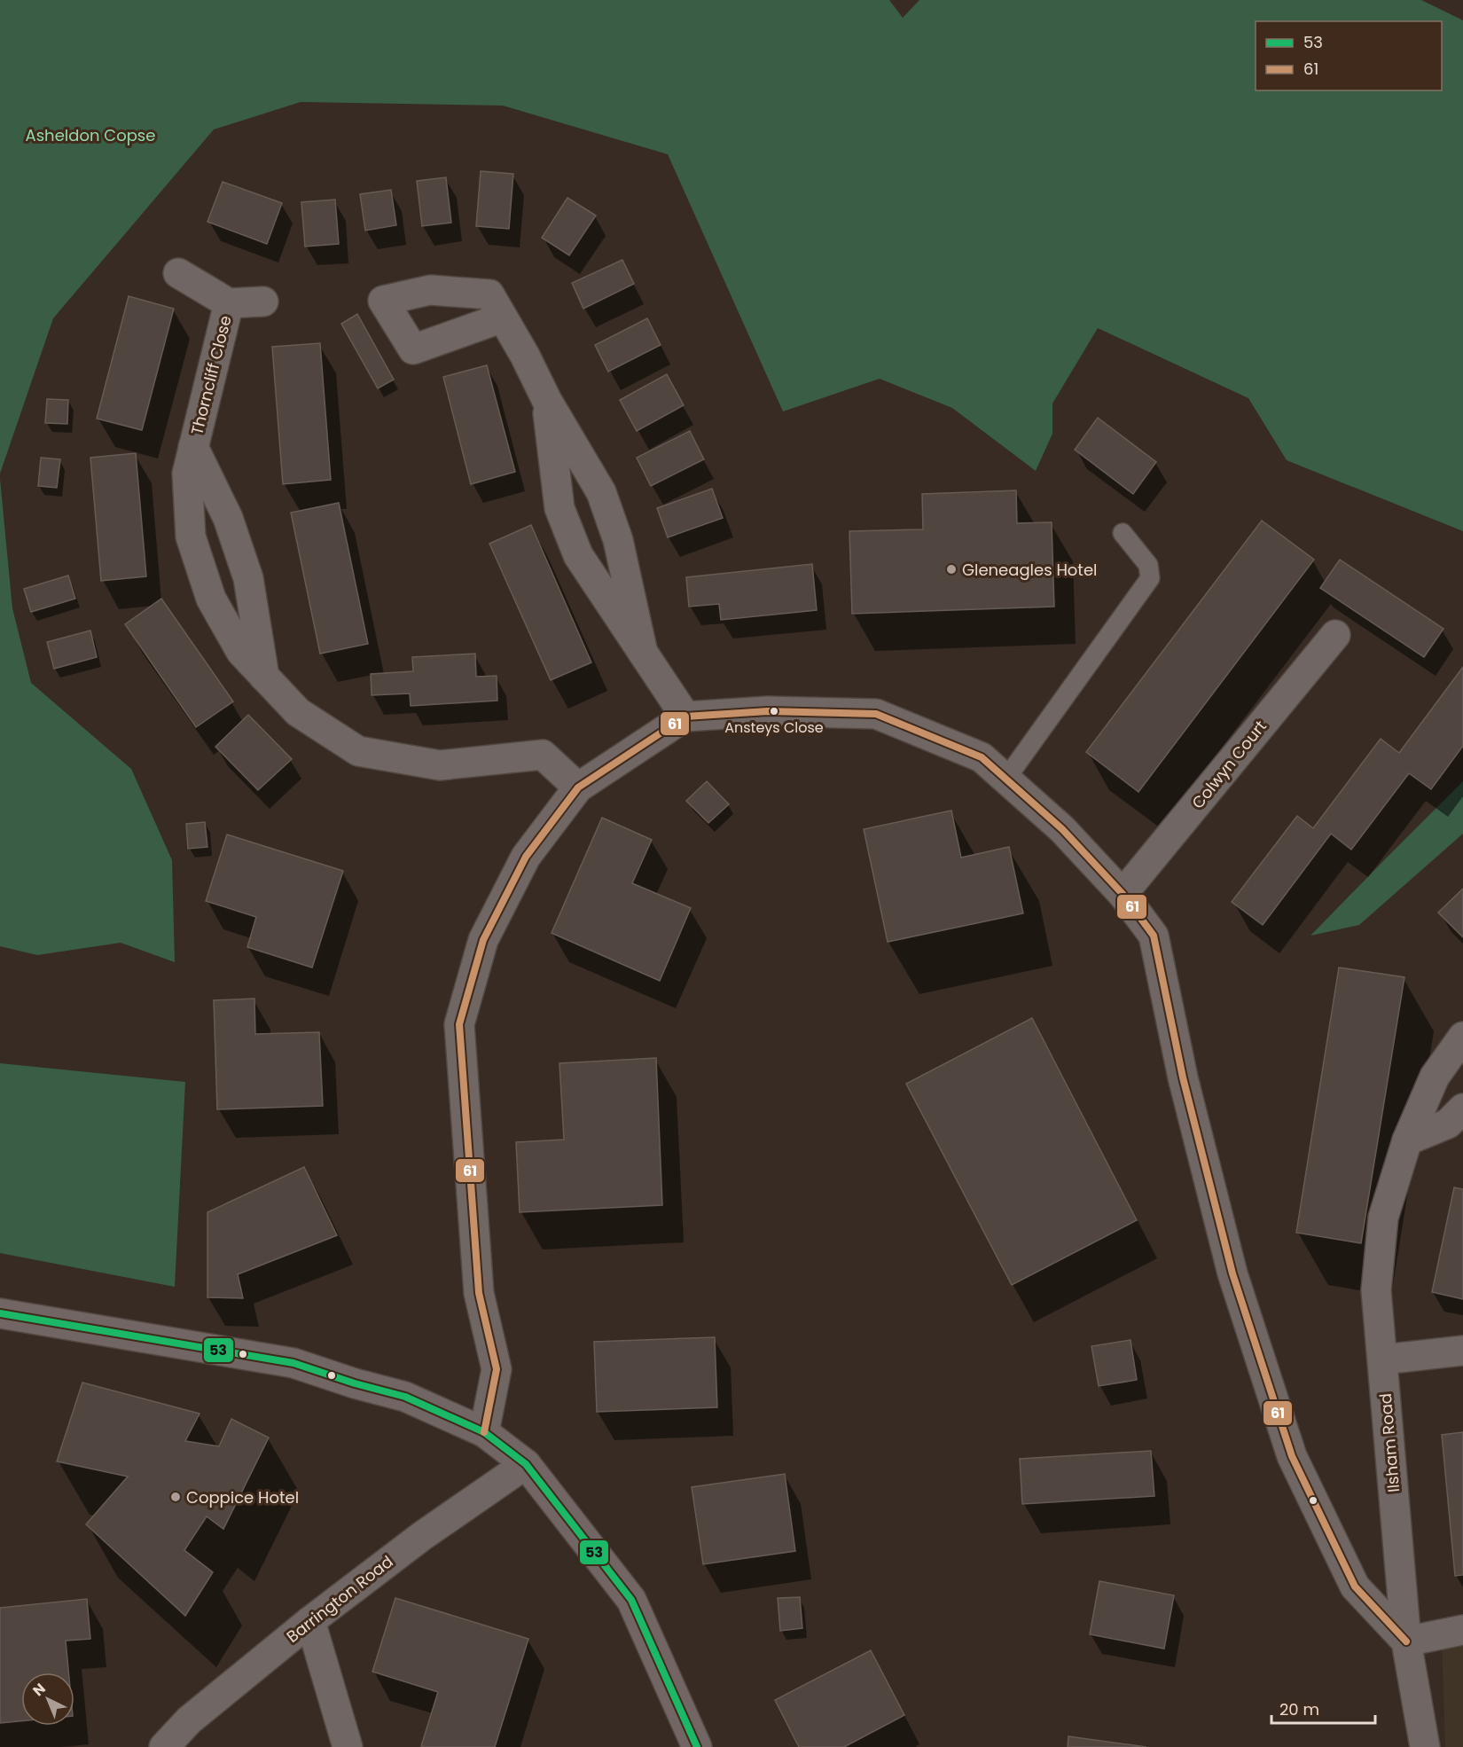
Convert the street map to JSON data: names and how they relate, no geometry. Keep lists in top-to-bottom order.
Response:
{
  "streets": {
    "street": [
      "Thorncliff Close",
      "Colwyn Court",
      "Ilsham Road",
      "Barrington Road"
    ]
  },
  "parks": ["Asheldon Copse"],
  "places": ["Gleneagles Hotel", "Ansteys Close", "Coppice Hotel"],
  "lines": ["transit line 61", "transit line 53"],
  "legend": ["53", "61"],
  "scale_bar": "20 m",
  "north": "top left"
}
